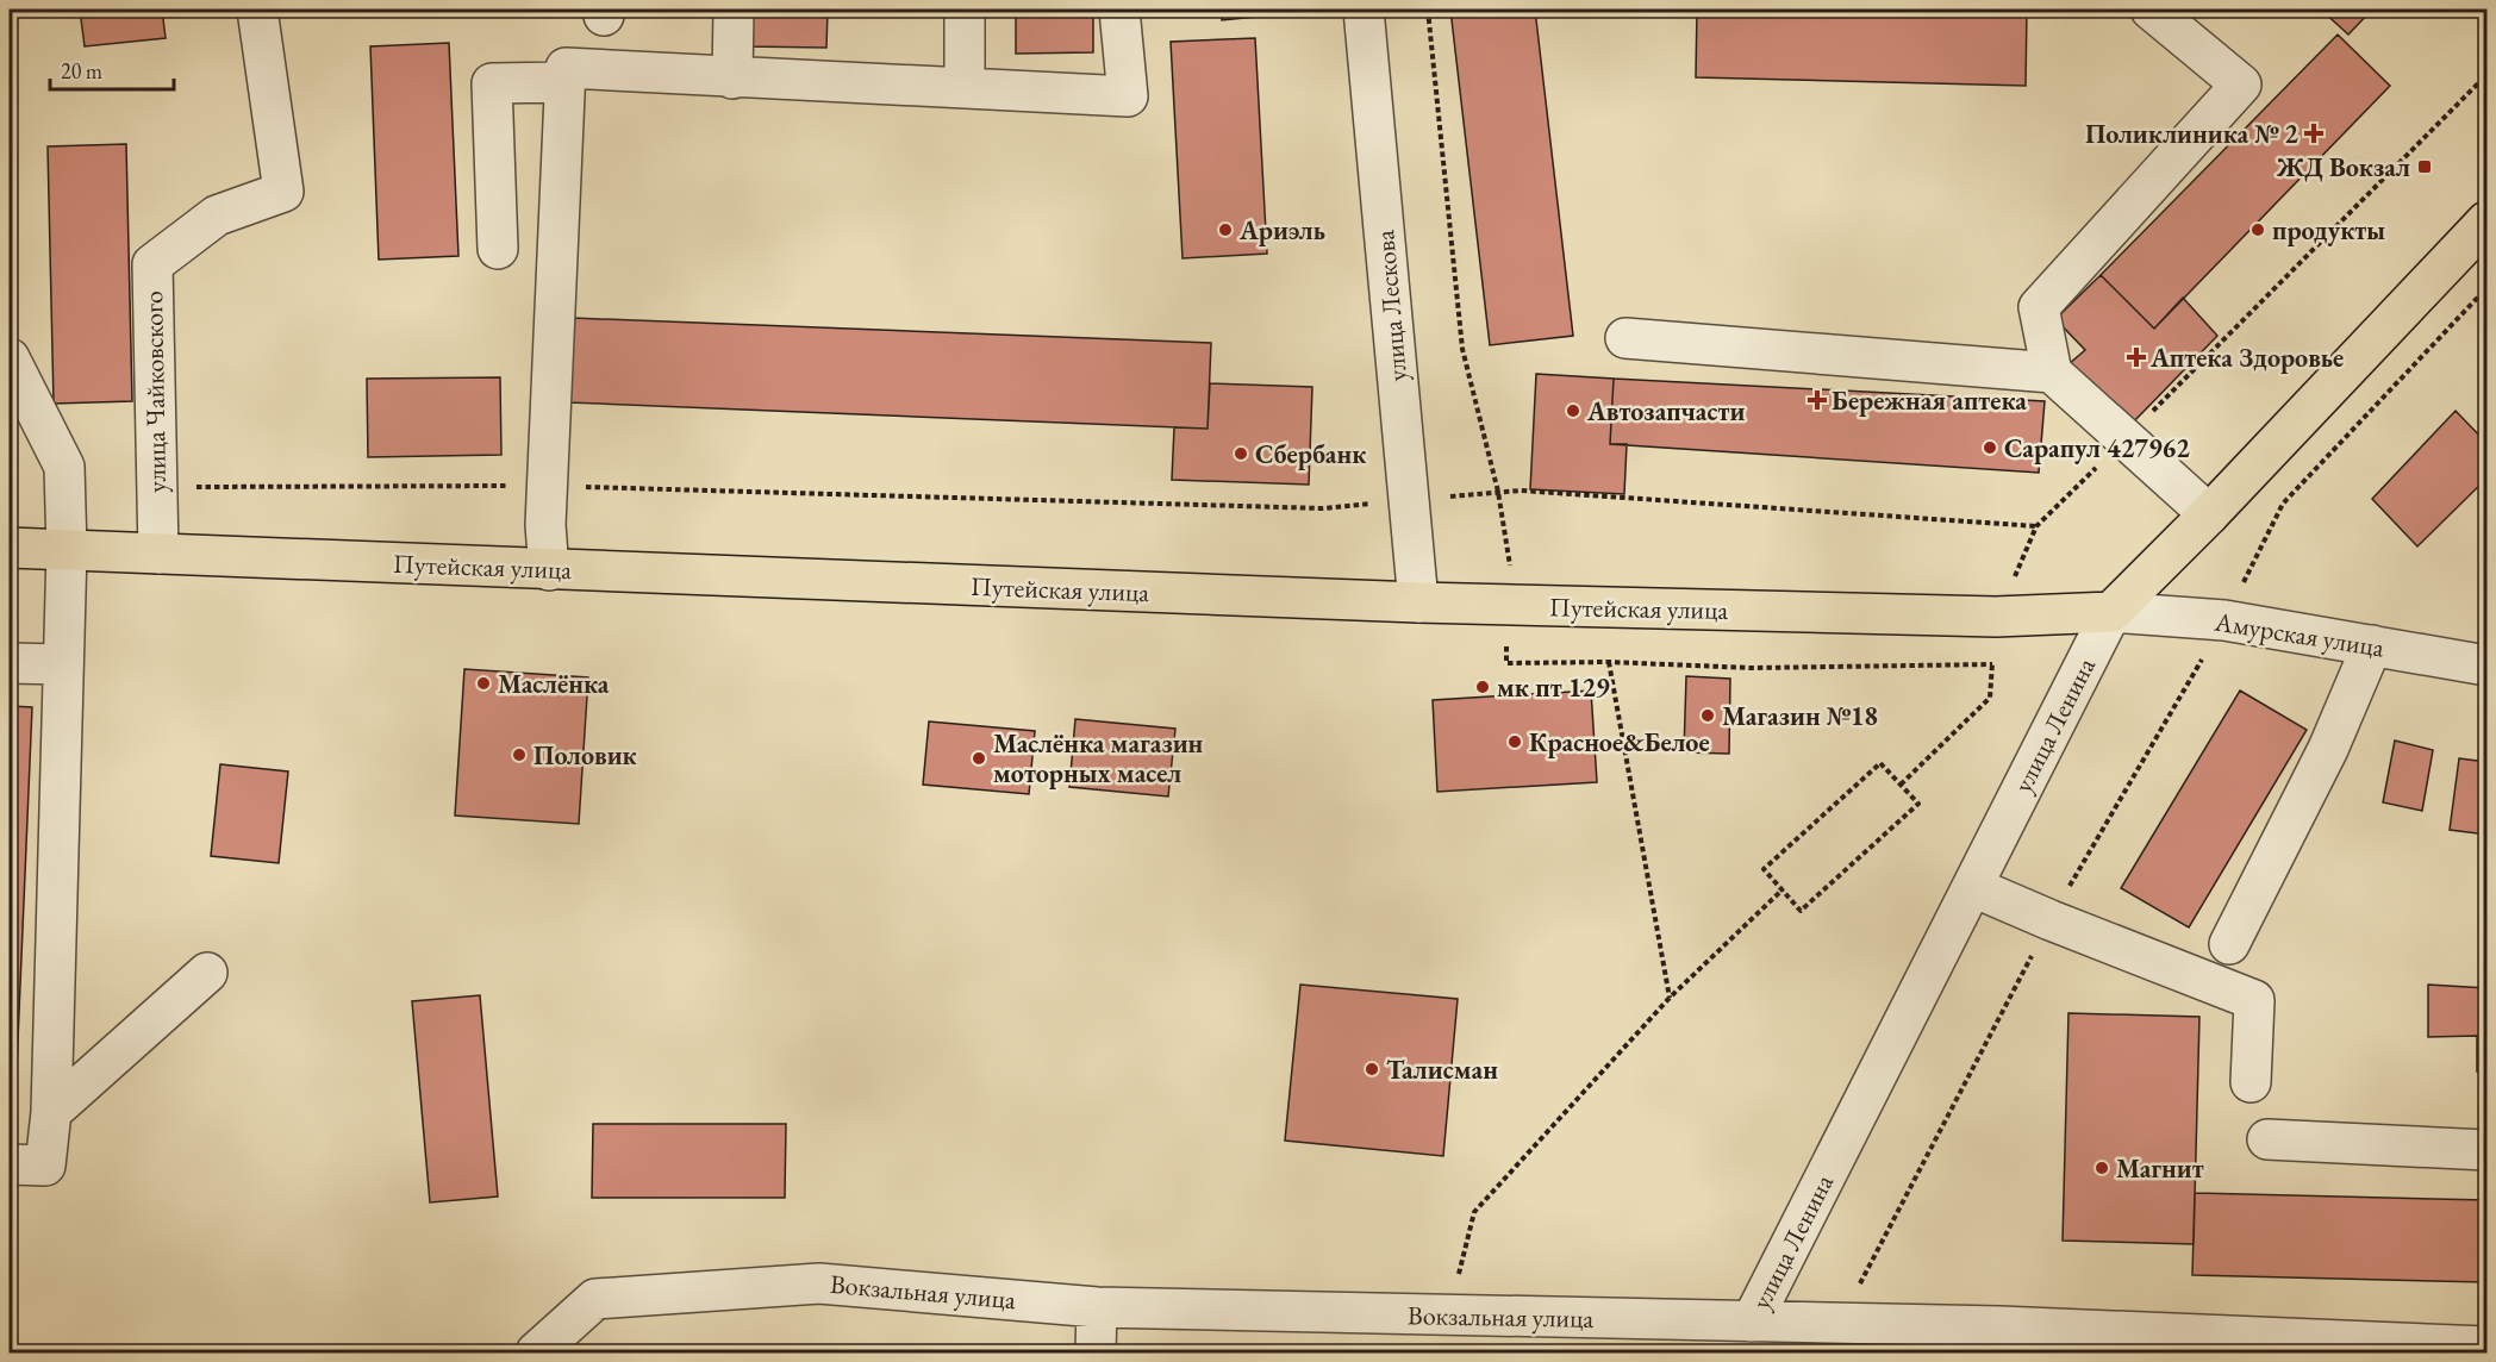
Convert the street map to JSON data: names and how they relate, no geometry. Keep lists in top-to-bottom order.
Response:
{
  "streets": {
    "main road": ["Путейская улица", "улица Ленина"],
    "street": [
      "улица Лескова",
      "улица Чайковского",
      "Амурская улица",
      "Вокзальная улица"
    ]
  },
  "crossings": [
    ["улица Лескова", "Путейская улица"],
    ["улица Чайковского", "Путейская улица"],
    ["Путейская улица", "Амурская улица"],
    ["Путейская улица", "улица Ленина"],
    ["Амурская улица", "улица Ленина"],
    ["улица Ленина", "Вокзальная улица"]
  ],
  "places": {
    "health": ["Поликлиника № 2", "Аптека Здоровье", "Бережная аптека"],
    "transit": ["ЖД Вокзал"],
    "other": [
      "Ариэль",
      "продукты",
      "Автозапчасти",
      "Сарапул 427962",
      "Сбербанк",
      "Маслёнка",
      "мк пт 129",
      "Магазин №18",
      "Красное&Белое",
      "Половик",
      "Маслёнка магазин моторных масел",
      "Талисман",
      "Магнит"
    ]
  },
  "scale_bar": "20 m"
}
